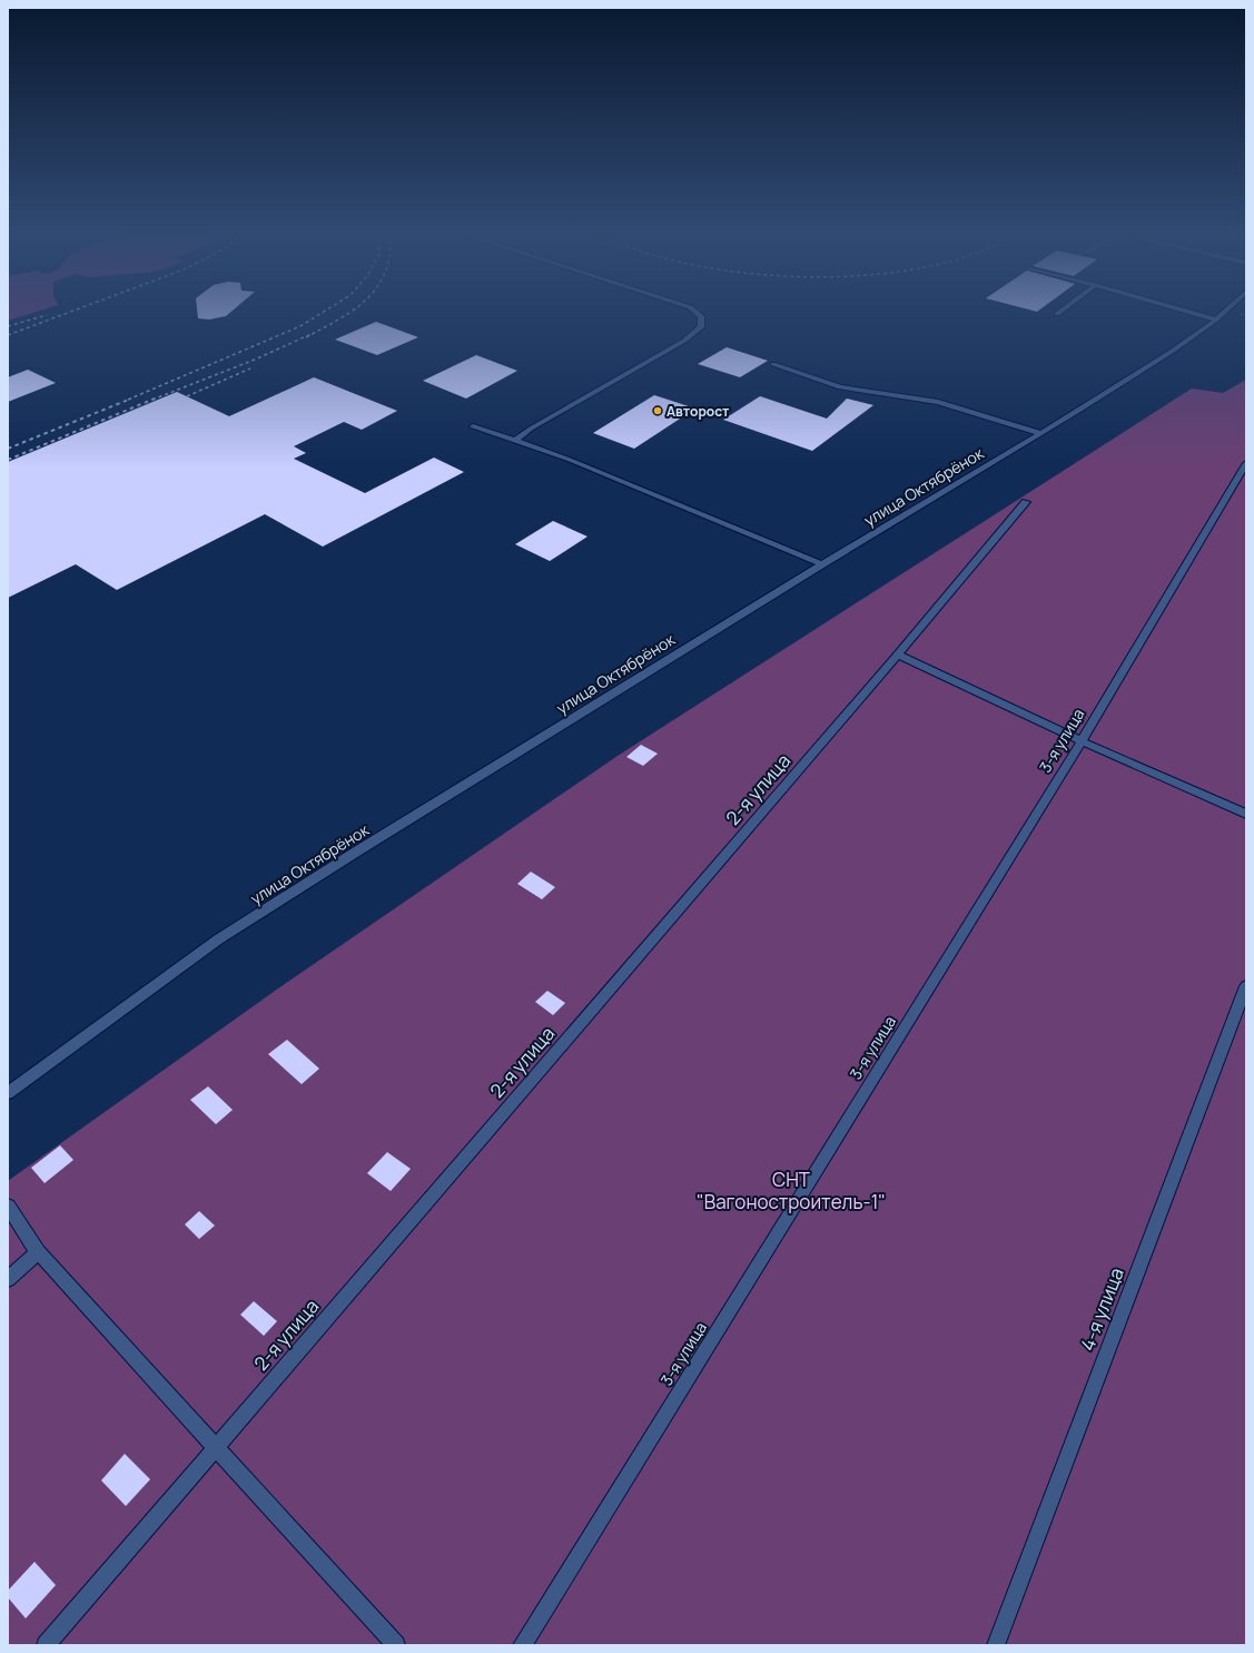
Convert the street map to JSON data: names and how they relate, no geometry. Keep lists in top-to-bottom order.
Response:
{
  "streets": {
    "street": [
      "улица Октябрёнок",
      "3-я улица",
      "2-я улица",
      "4-я улица"
    ]
  },
  "parks": ["СНТ \"Вагоностроитель-1\""],
  "places": ["Авторост"]
}
